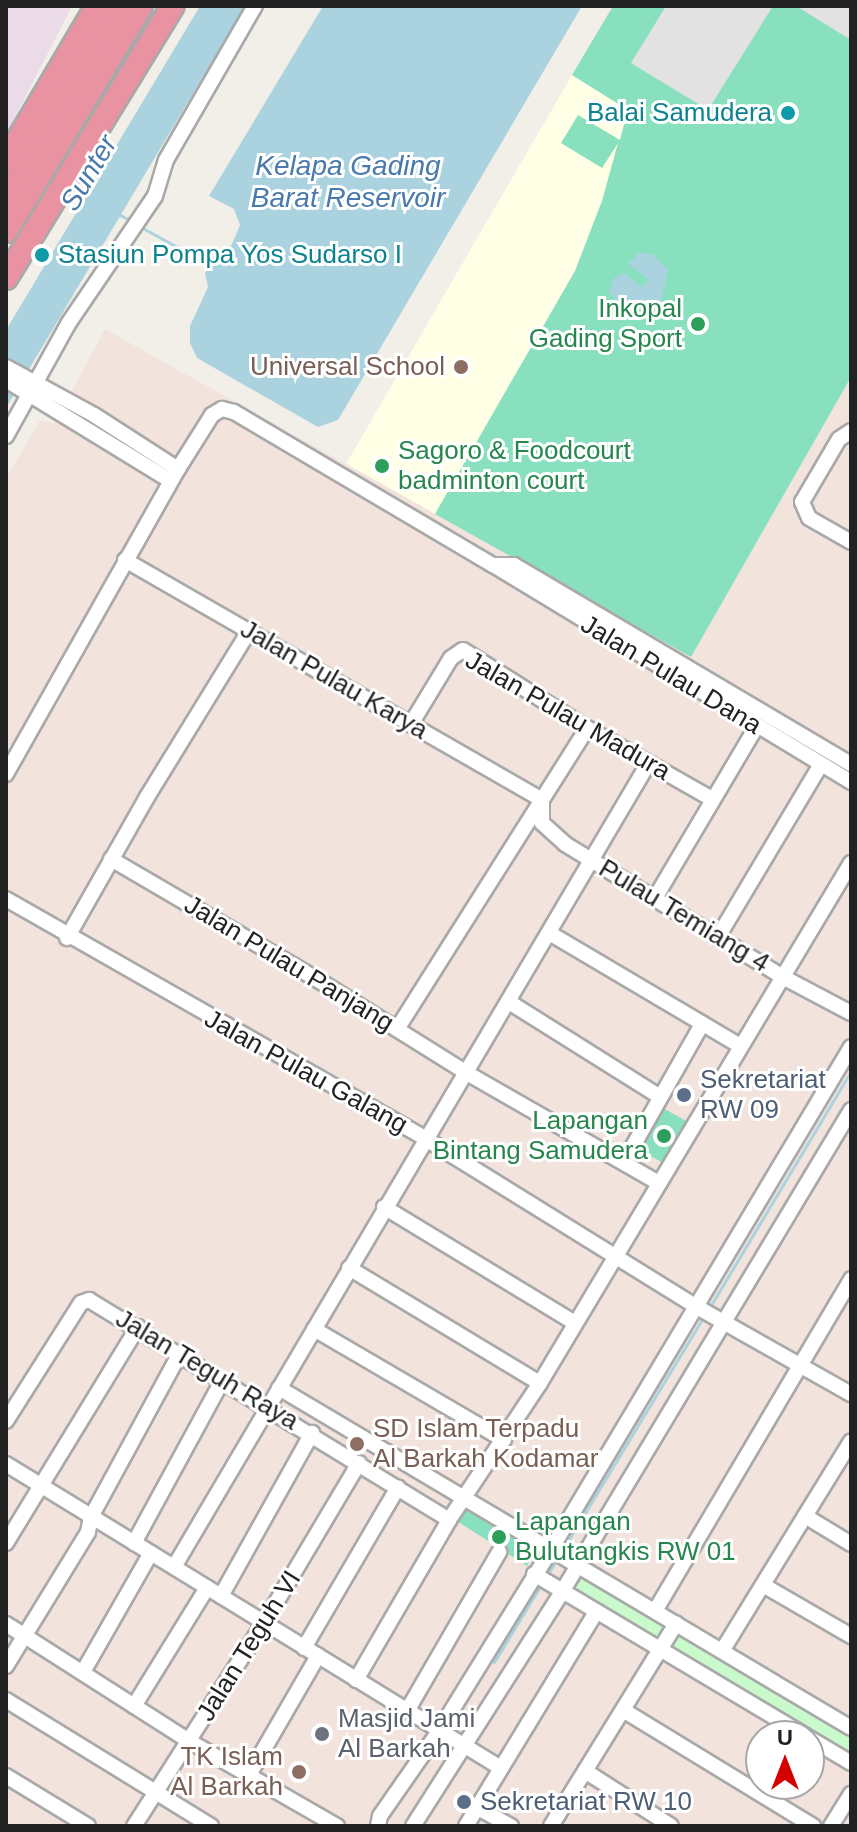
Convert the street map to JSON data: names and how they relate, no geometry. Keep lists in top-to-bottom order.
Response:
{
  "streets": {
    "street": [
      "Jalan Pulau Dana",
      "Jalan Pulau Karya",
      "Jalan Pulau Madura",
      "Pulau Temiang 4",
      "Jalan Pulau Panjang",
      "Jalan Pulau Galang",
      "Jalan Teguh Raya",
      "Jalan Teguh VI"
    ]
  },
  "crossings": [
    ["Jalan Pulau Dana", "Jalan Pulau Karya"],
    ["Jalan Pulau Karya", "Jalan Pulau Madura"],
    ["Jalan Pulau Karya", "Pulau Temiang 4"],
    ["Jalan Teguh Raya", "Jalan Teguh VI"]
  ],
  "water": ["Kelapa Gading Barat Reservoir", "Sunter"],
  "places": [
    "Balai Samudera",
    "Stasiun Pompa Yos Sudarso I",
    "Inkopal Gading Sport",
    "Universal School",
    "Sagoro & Foodcourt badminton court",
    "Sekretariat RW 09",
    "Lapangan Bintang Samudera",
    "SD Islam Terpadu Al Barkah Kodamar",
    "Lapangan Bulutangkis RW 01",
    "Masjid Jami Al Barkah",
    "TK Islam Al Barkah",
    "Sekretariat RW 10"
  ],
  "north": "top"
}
